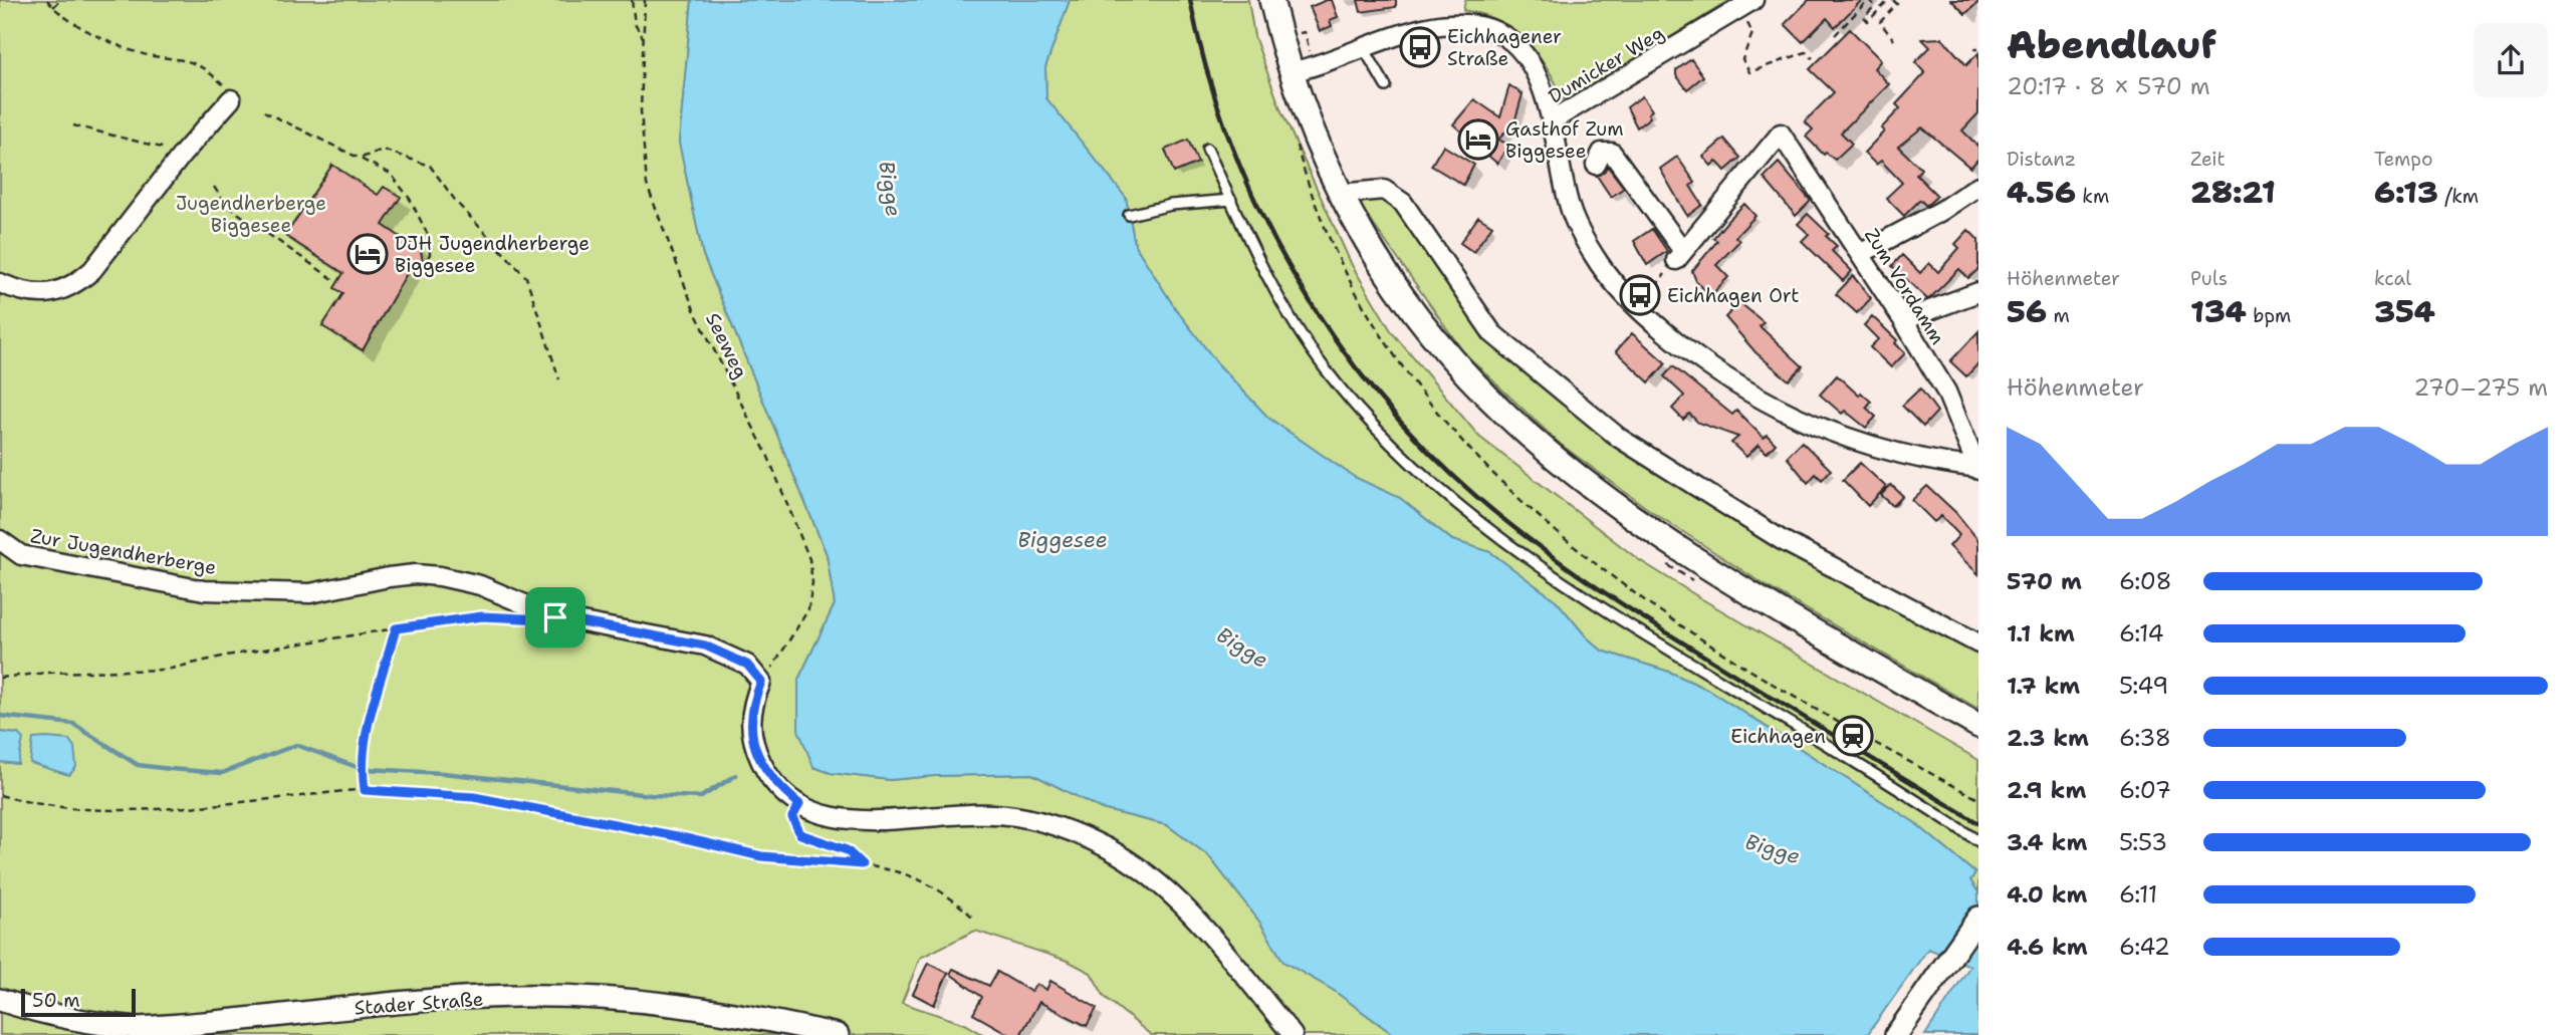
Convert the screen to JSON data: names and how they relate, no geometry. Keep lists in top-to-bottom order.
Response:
{
  "streets": {
    "street": [
      "Dumicker Weg",
      "Zum Vordamm",
      "Zur Jugendherberge",
      "Stader Straße"
    ],
    "path": ["Seeweg"]
  },
  "crossings": [
    ["Seeweg", "Zur Jugendherberge"]
  ],
  "water": ["Bigge", "Biggesee"],
  "parks": ["Jugendherberge Biggesee"],
  "places": {
    "bus stop": ["Eichhagener Straße", "Eichhagen Ort"],
    "hotel": ["Gasthof Zum Biggesee", "DJH Jugendherberge Biggesee"],
    "station": ["Eichhagen"]
  },
  "scale_bar": "50 m",
  "page": {
    "heading": ["Abendlauf", "20:17 · 8 × 570 m"],
    "stats": [
      ["Distanz", "4.56 km"],
      ["Zeit", "28:21"],
      ["Tempo", "6:13 /km"],
      ["Höhenmeter", "56 m"],
      ["Puls", "134 bpm"],
      ["kcal", "354"]
    ],
    "chart": ["Höhenmeter", "270–275 m"],
    "list": [
      {
        "name": "570 m",
        "note": "6:08"
      },
      {
        "name": "1.1 km",
        "note": "6:14"
      },
      {
        "name": "1.7 km",
        "note": "5:49"
      },
      {
        "name": "2.3 km",
        "note": "6:38"
      },
      {
        "name": "2.9 km",
        "note": "6:07"
      },
      {
        "name": "3.4 km",
        "note": "5:53"
      },
      {
        "name": "4.0 km",
        "note": "6:11"
      },
      {
        "name": "4.6 km",
        "note": "6:42"
      }
    ],
    "scale": "50 m"
  }
}
